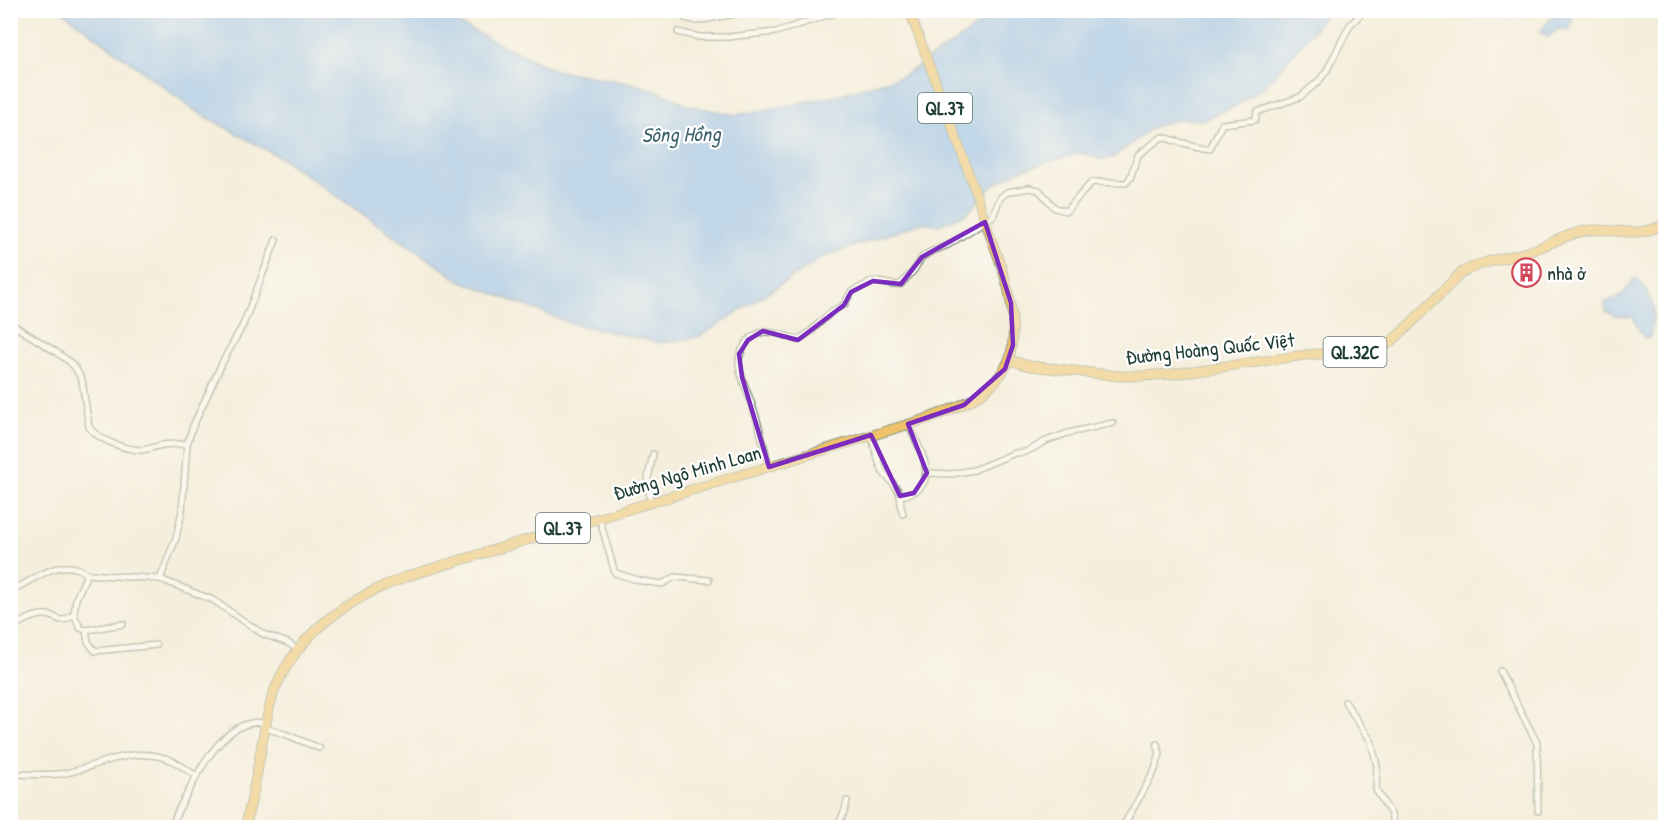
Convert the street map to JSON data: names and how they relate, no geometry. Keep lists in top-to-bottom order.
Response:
{
  "streets": {
    "highway": [
      "QL.37",
      "Đường Hoàng Quốc Việt",
      "QL.32C",
      "Đường Ngô Minh Loan"
    ]
  },
  "crossings": [
    ["Đường Hoàng Quốc Việt", "Đường Ngô Minh Loan"]
  ],
  "water": ["Sông Hồng"],
  "places": {
    "building": ["nhà ở"]
  }
}
